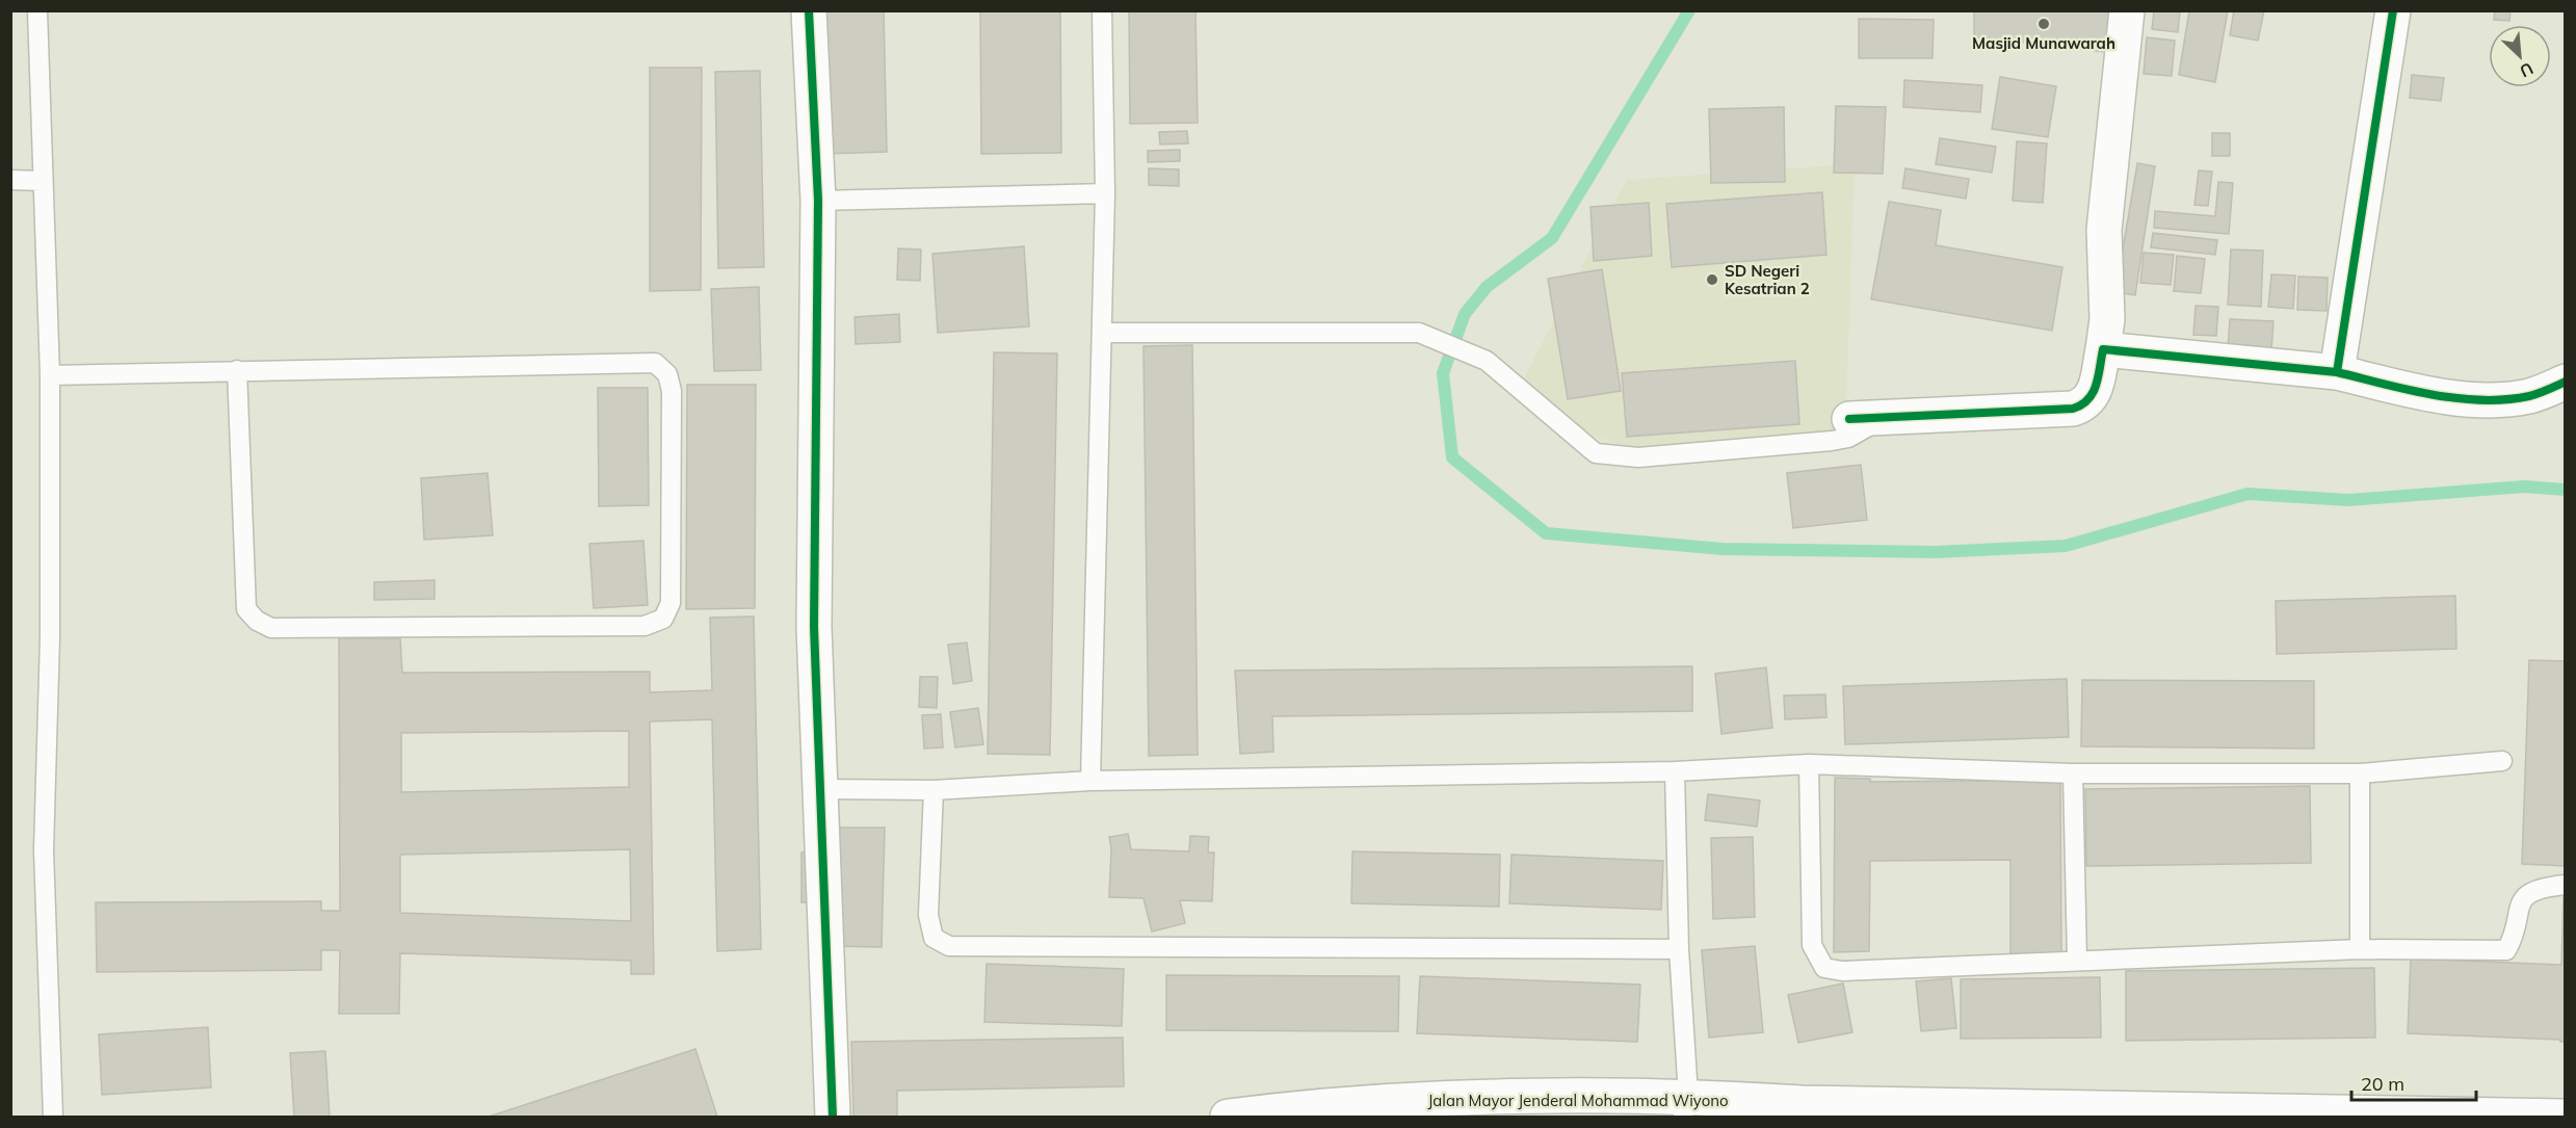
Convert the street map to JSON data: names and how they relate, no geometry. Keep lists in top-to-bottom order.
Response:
{
  "streets": {
    "street": ["Jalan Mayor Jenderal Mohammad Wiyono"]
  },
  "places": ["Masjid Munawarah", "SD Negeri Kesatrian 2"],
  "scale_bar": "20 m",
  "north": "bottom right"
}
